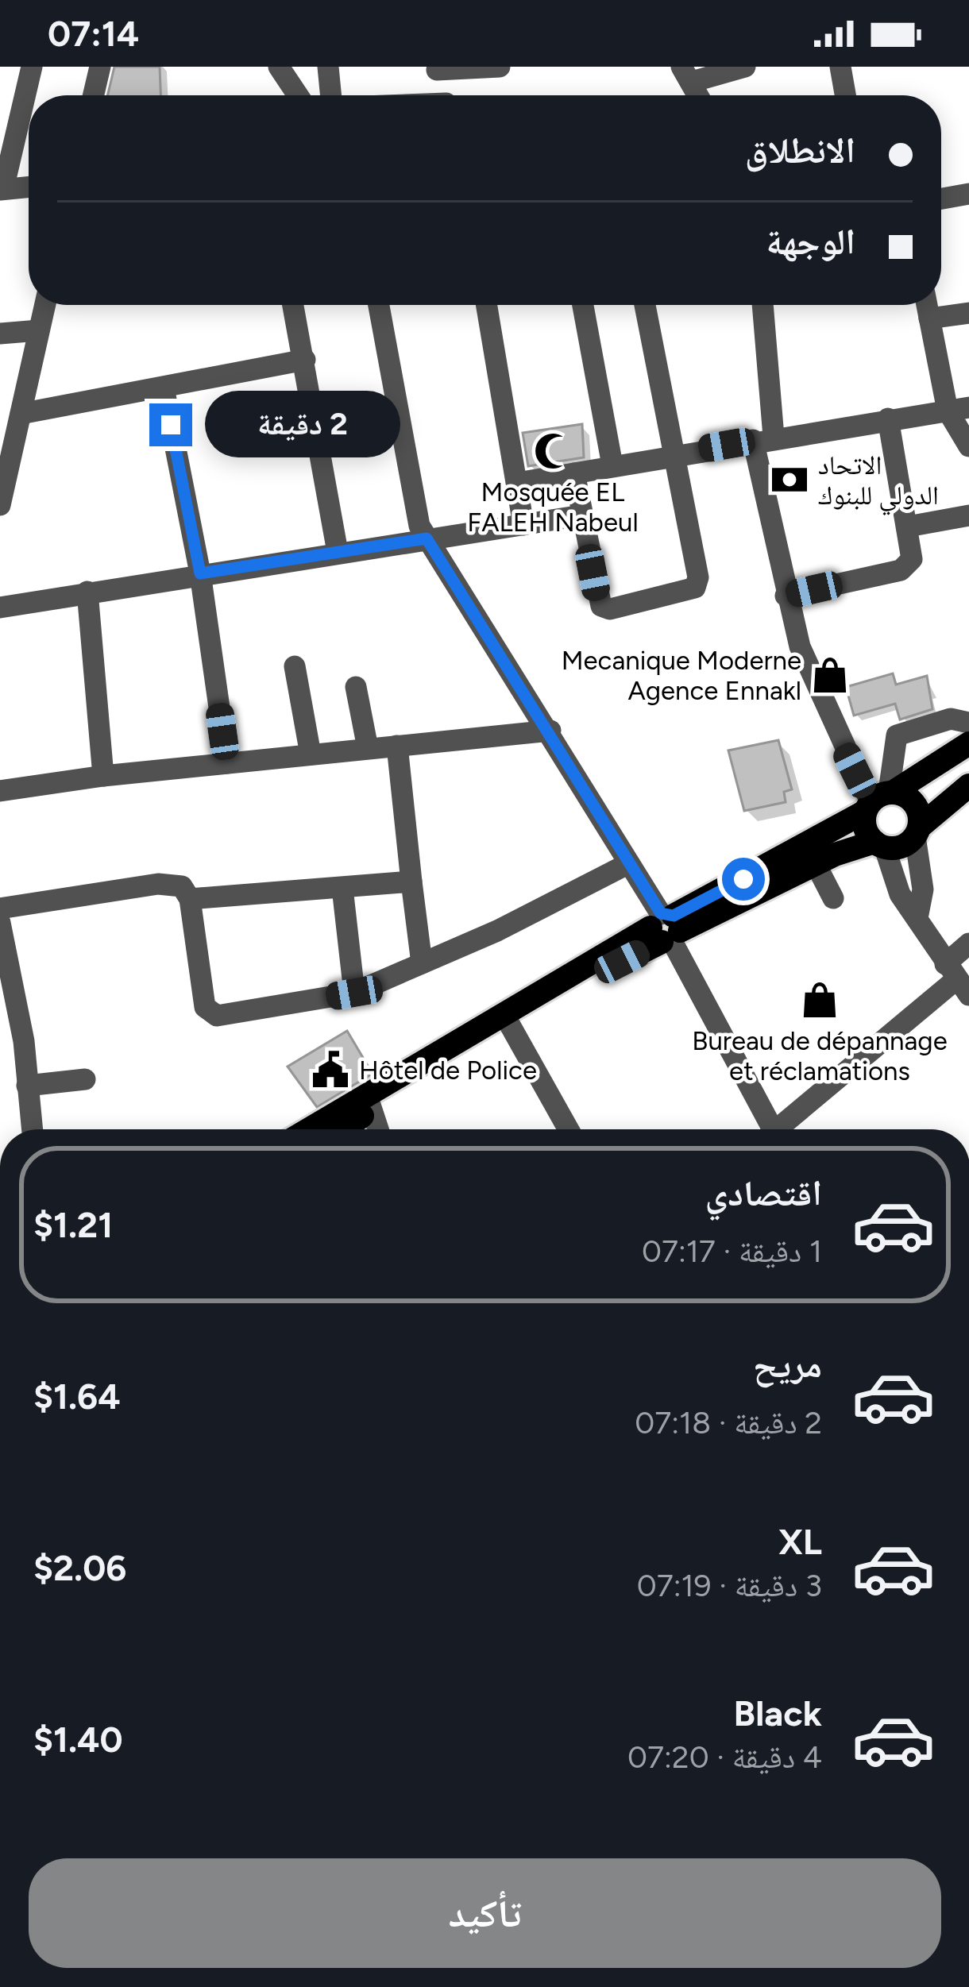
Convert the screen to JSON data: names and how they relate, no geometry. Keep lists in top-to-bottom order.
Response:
{
  "places": {
    "mosque": ["Mosquée EL FALEH Nabeul"],
    "bank": ["الاتحاد الدولي للبنوك"],
    "shop": ["Mecanique Moderne Agence Ennakl", "Bureau de dépannage et réclamations"],
    "public building": ["Hôtel de Police"]
  },
  "page": {
    "status": "07:14",
    "banner": ["الانطلاق", "الوجهة"],
    "bubble": "2 دقيقة",
    "list": [
      {
        "name": "اقتصادي",
        "note": "1 دقيقة · 07:17",
        "value": "$1.21"
      },
      {
        "name": "مريح",
        "note": "2 دقيقة · 07:18",
        "value": "$1.64"
      },
      {
        "name": "XL",
        "note": "3 دقيقة · 07:19",
        "value": "$2.06"
      },
      {
        "name": "Black",
        "note": "4 دقيقة · 07:20",
        "value": "$1.40"
      }
    ],
    "buttons": "تأكيد"
  }
}
